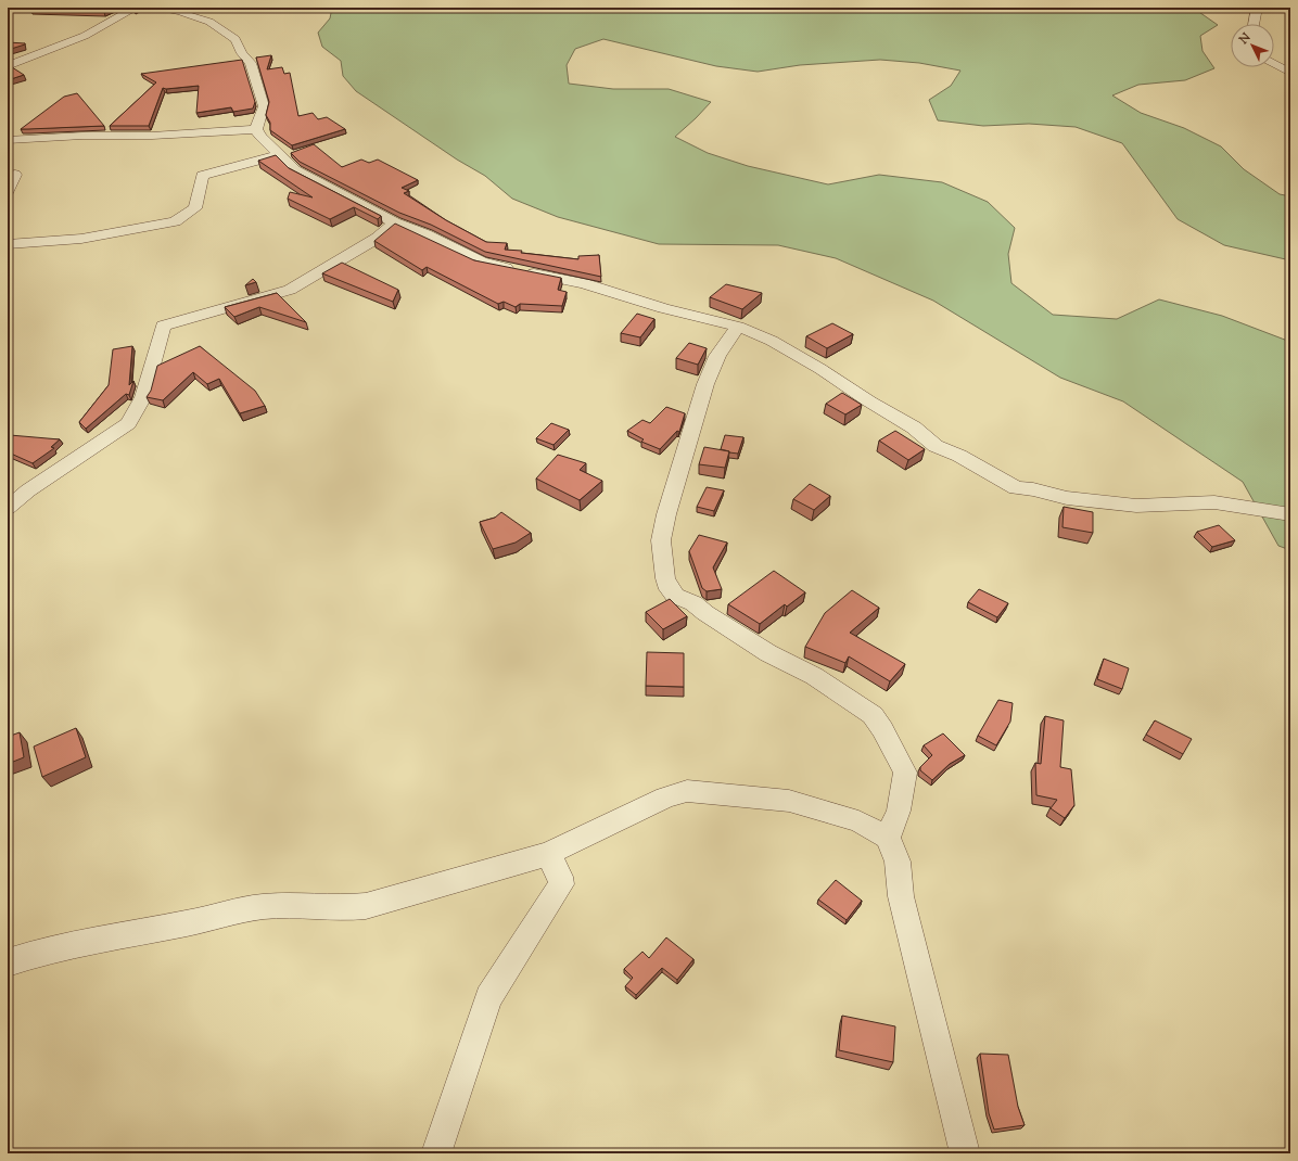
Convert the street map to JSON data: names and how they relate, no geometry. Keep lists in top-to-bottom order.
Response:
{
  "north": "top left"
}
